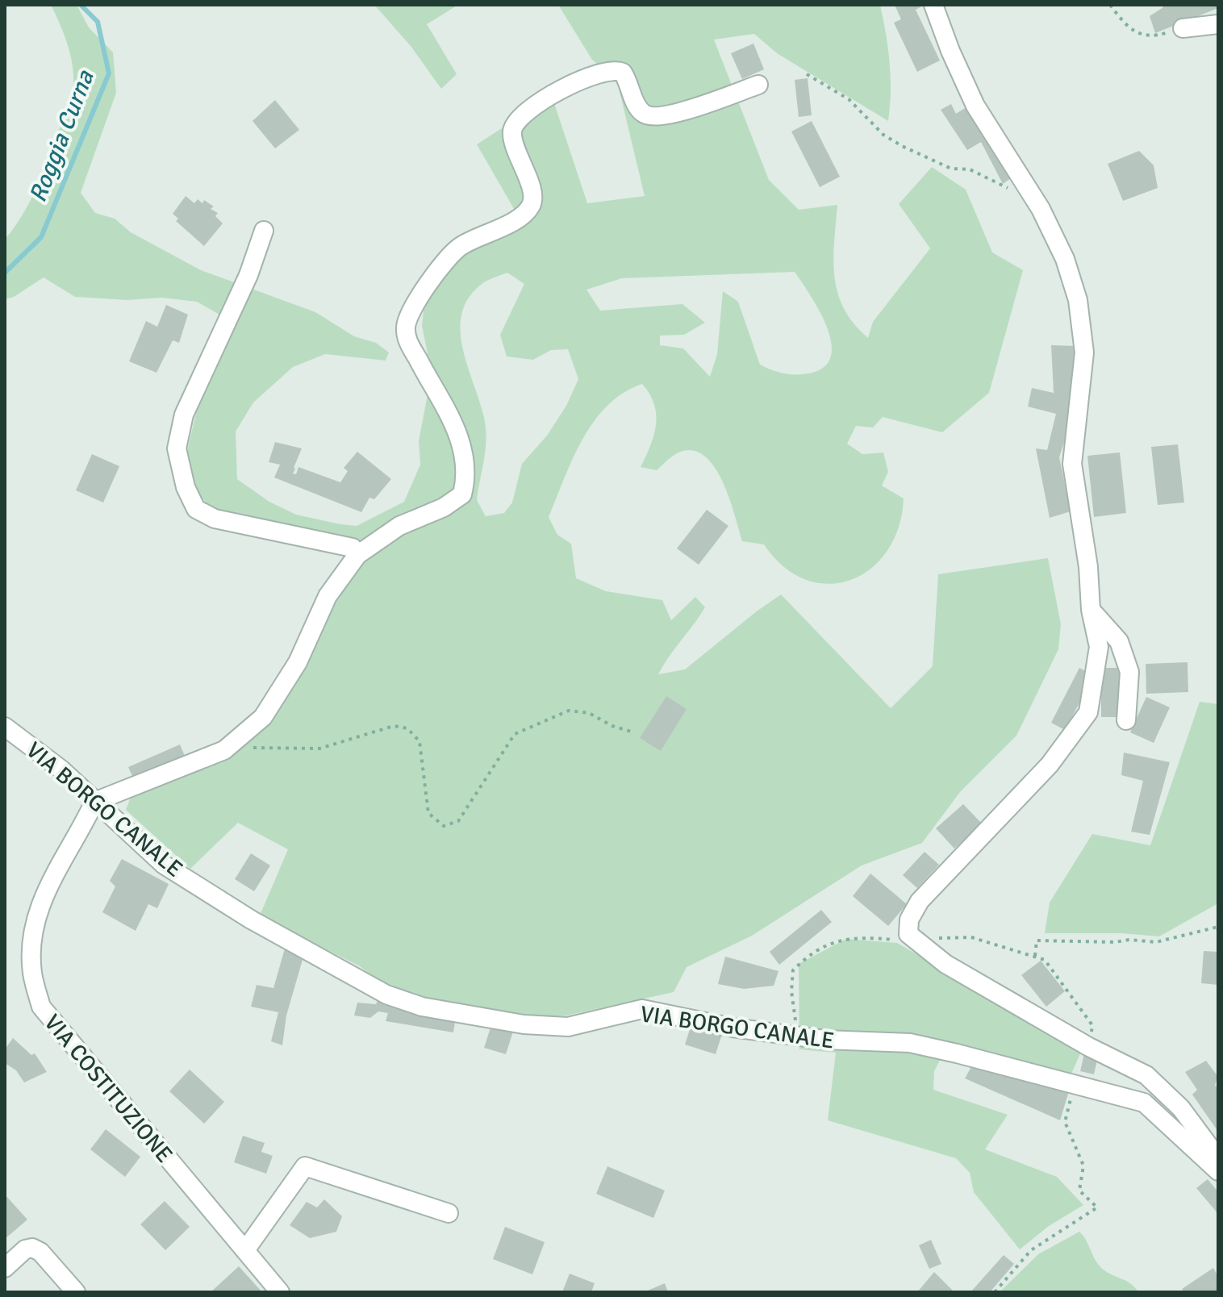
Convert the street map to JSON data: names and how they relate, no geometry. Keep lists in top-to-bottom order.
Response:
{
  "streets": {
    "street": ["VIA BORGO CANALE", "VIA COSTITUZIONE"]
  },
  "crossings": [
    ["VIA BORGO CANALE", "VIA COSTITUZIONE"]
  ],
  "water": ["Roggia Curna"]
}
